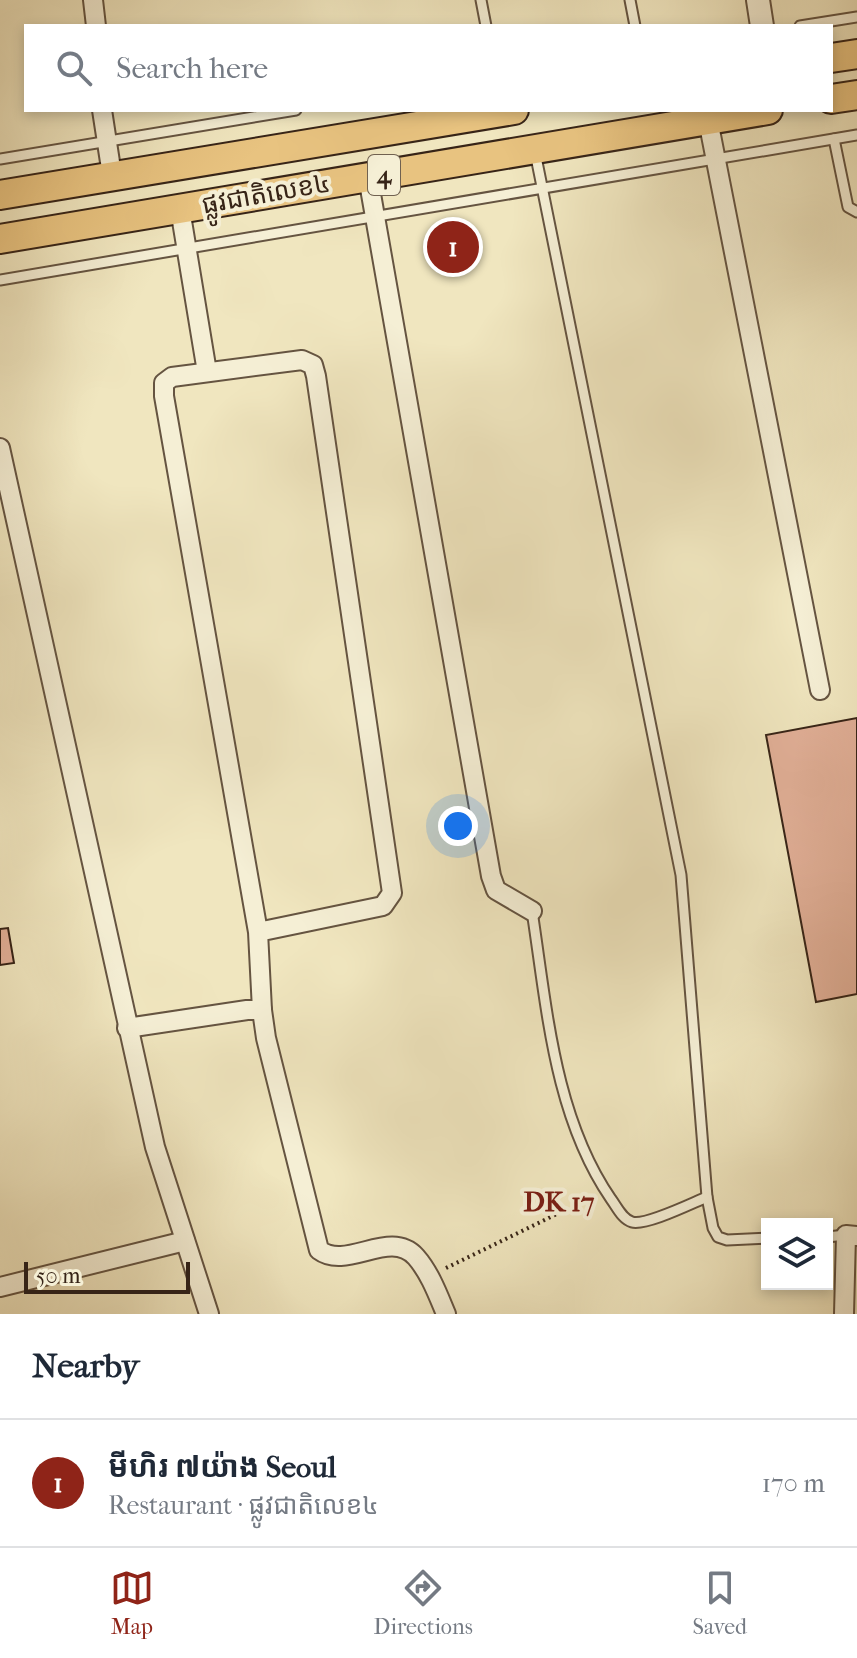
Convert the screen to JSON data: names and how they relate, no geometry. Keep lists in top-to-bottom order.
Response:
{
  "streets": {
    "highway": ["4", "ផ្លូវជាតិលេខ៤"]
  },
  "districts": ["DK 17"],
  "scale_bar": "50 m",
  "page": {
    "search": "Search here",
    "pins": "1",
    "scale": "50 m",
    "heading": "Nearby",
    "list": [
      {
        "mark": "1",
        "name": "មីហិរ ៧យ៉ាង Seoul",
        "note": "Restaurant · ផ្លូវជាតិលេខ៤",
        "value": "170 m"
      }
    ],
    "nav": ["Map", "Directions", "Saved"]
  }
}
